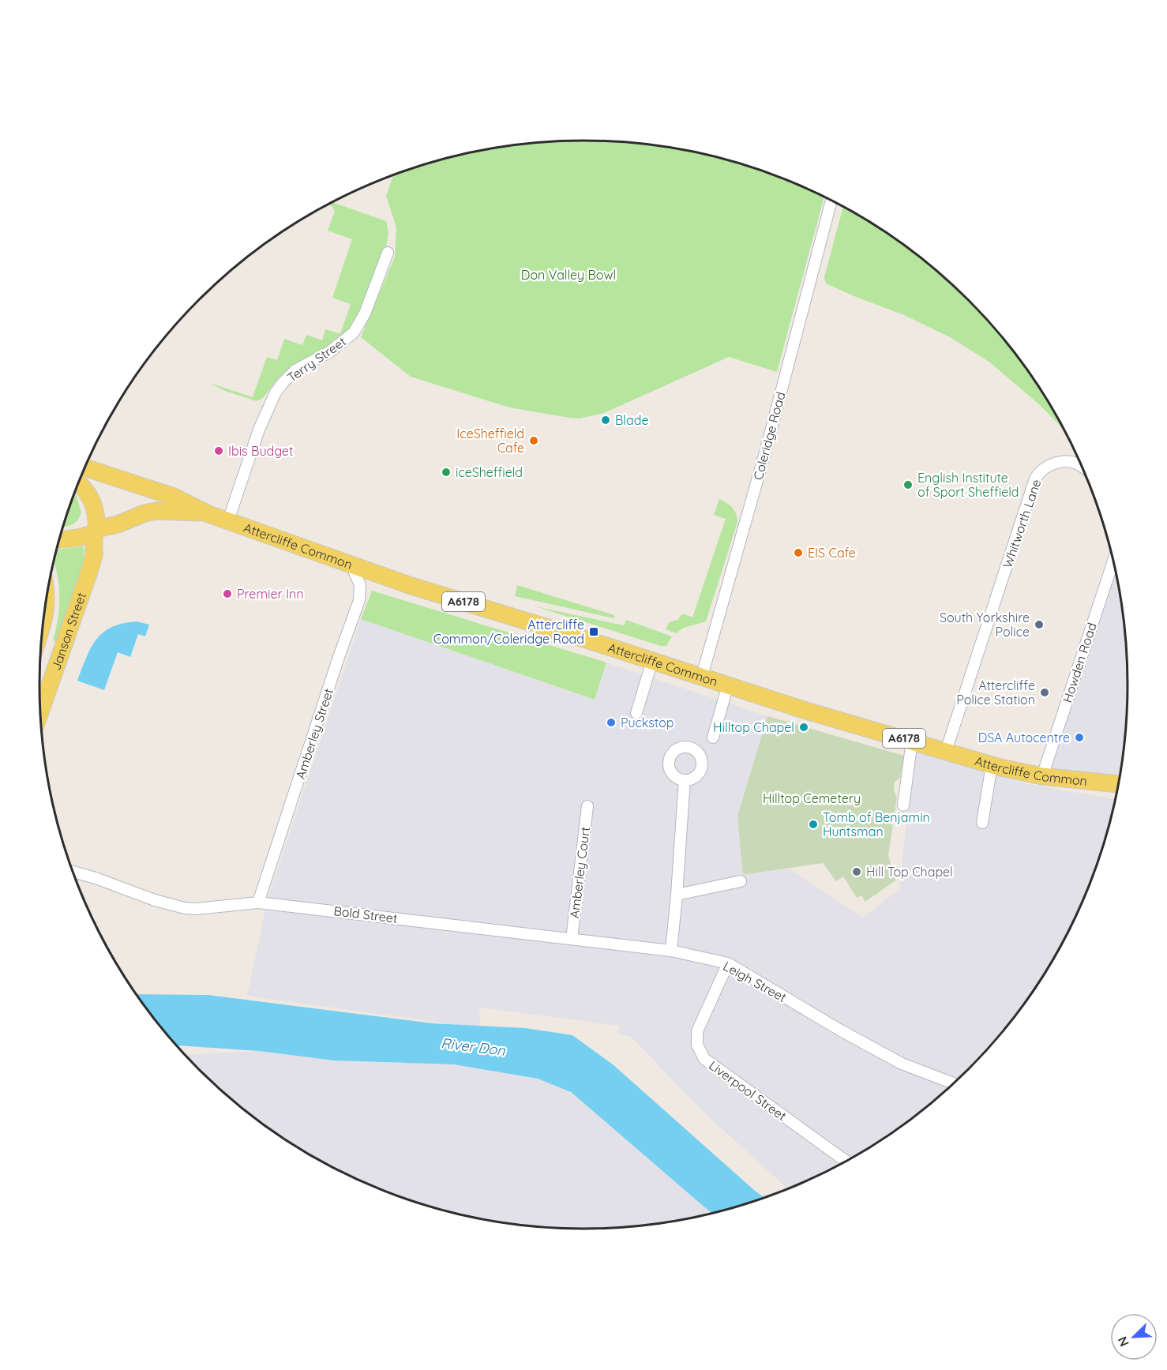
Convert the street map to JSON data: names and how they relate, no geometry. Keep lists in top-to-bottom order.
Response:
{
  "streets": {
    "main road": ["Attercliffe Common", "A6178", "Janson Street"],
    "street": [
      "Terry Street",
      "Coleridge Road",
      "Whitworth Lane",
      "Howden Road",
      "Amberley Street",
      "Amberley Court",
      "Bold Street",
      "Leigh Street",
      "Liverpool Street"
    ]
  },
  "crossings": [
    ["Terry Street", "Attercliffe Common"],
    ["Coleridge Road", "Attercliffe Common"],
    ["Whitworth Lane", "Attercliffe Common"],
    ["Attercliffe Common", "A6178"],
    ["Attercliffe Common", "Janson Street"],
    ["Attercliffe Common", "Howden Road"],
    ["Attercliffe Common", "Amberley Street"],
    ["A6178", "Janson Street"],
    ["Amberley Street", "Bold Street"],
    ["Amberley Court", "Bold Street"],
    ["Bold Street", "Leigh Street"],
    ["Leigh Street", "Liverpool Street"]
  ],
  "water": ["River Don"],
  "parks": ["Don Valley Bowl", "Hilltop Cemetery"],
  "places": {
    "other": [
      "Blade",
      "IceSheffield Cafe",
      "Ibis Budget",
      "iceSheffield",
      "English Institute of Sport Sheffield",
      "EIS Cafe",
      "Premier Inn",
      "South Yorkshire Police",
      "Attercliffe Police Station",
      "Puckstop",
      "Hilltop Chapel",
      "DSA Autocentre",
      "Tomb of Benjamin Huntsman",
      "Hill Top Chapel"
    ],
    "transit": ["Attercliffe Common/Coleridge Road"]
  },
  "north": "bottom left"
}
